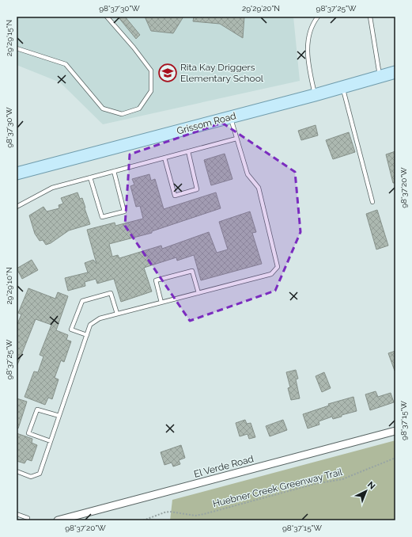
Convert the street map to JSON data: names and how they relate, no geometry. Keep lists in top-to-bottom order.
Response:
{
  "streets": {
    "main road": ["Grissom Road"],
    "street": ["El Verde Road"],
    "path": ["Huebner Creek Greenway Trail"]
  },
  "places": {
    "school or university": ["Rita Kay Driggers Elementary School"]
  },
  "north": "top right",
  "coordinates": [
    "98°37'30\"W",
    "29°29'20\"N",
    "98°37'25\"W",
    "29°29'15\"N",
    "98°37'20\"W",
    "29°29'10\"N",
    "98°37'15\"W"
  ]
}
